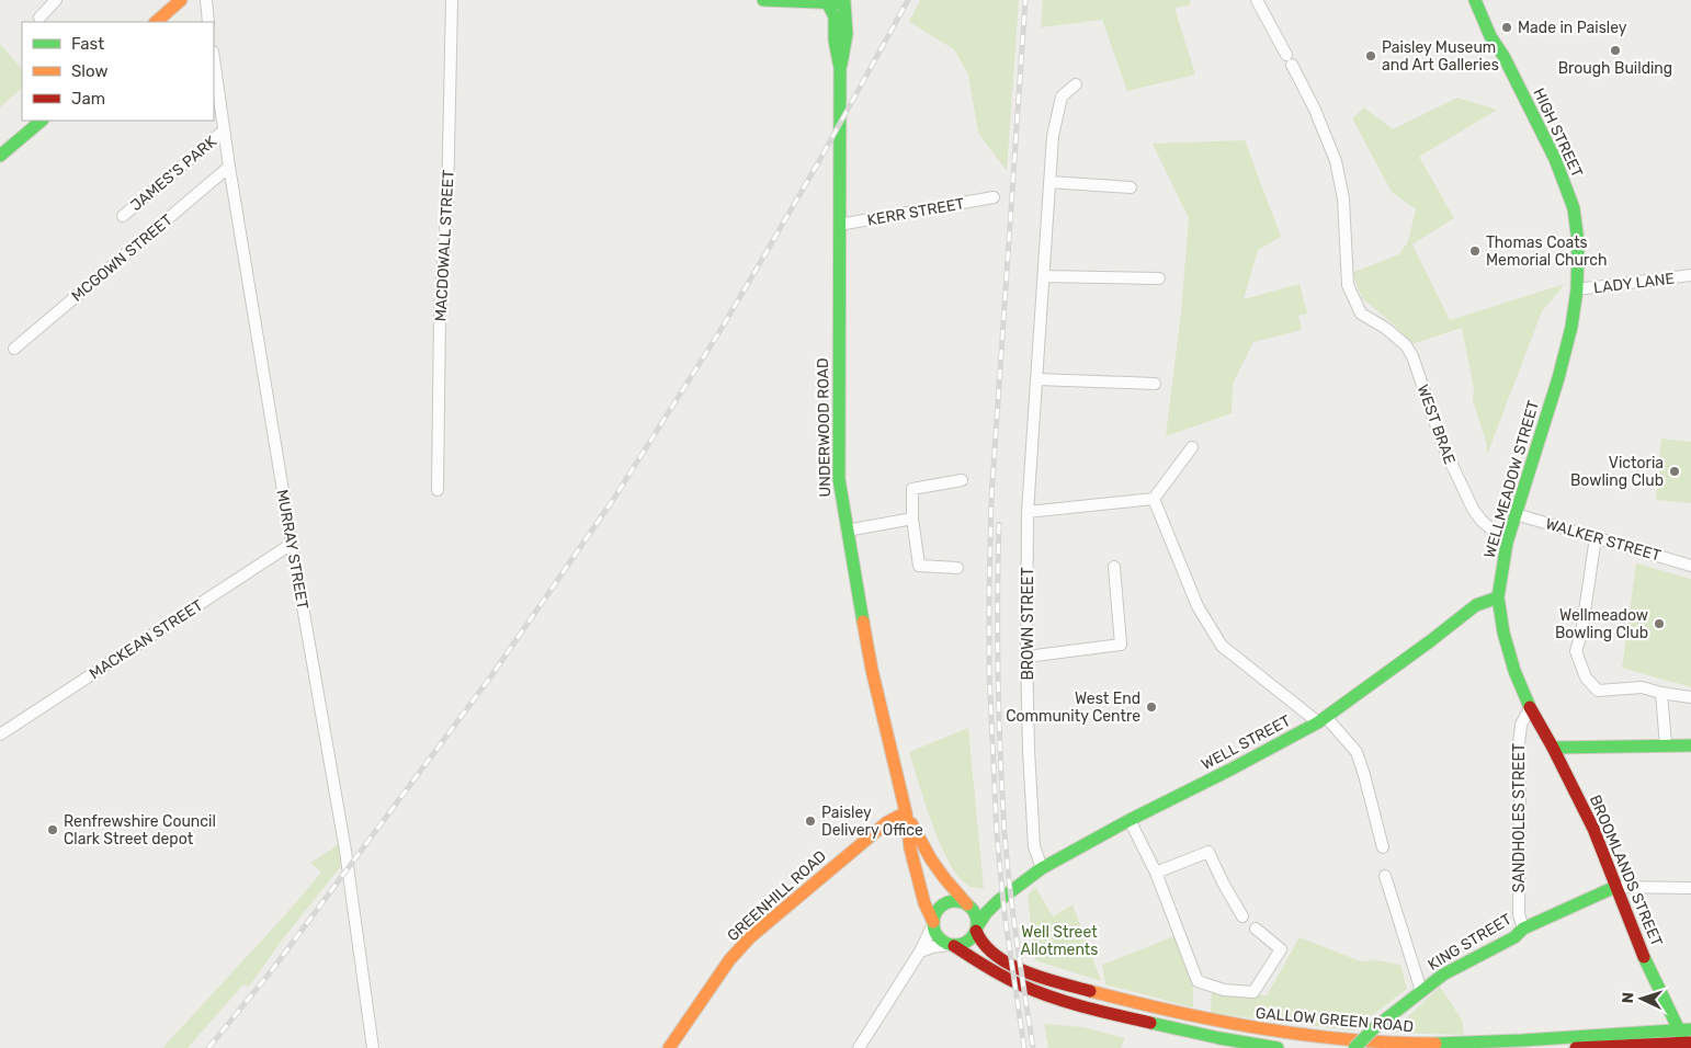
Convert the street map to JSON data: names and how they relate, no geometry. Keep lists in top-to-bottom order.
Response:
{
  "streets": {
    "main road": [
      "HIGH STREET",
      "UNDERWOOD ROAD",
      "WELLMEADOW STREET",
      "WELL STREET",
      "BROOMLANDS STREET",
      "GREENHILL ROAD",
      "KING STREET",
      "GALLOW GREEN ROAD"
    ],
    "street": [
      "JAMES'S PARK",
      "KERR STREET",
      "MACDOWALL STREET",
      "MCGOWN STREET",
      "LADY LANE",
      "WEST BRAE",
      "WALKER STREET",
      "MURRAY STREET",
      "BROWN STREET",
      "MACKEAN STREET",
      "SANDHOLES STREET"
    ]
  },
  "crossings": [
    ["HIGH STREET", "LADY LANE"],
    ["HIGH STREET", "WELLMEADOW STREET"],
    ["JAMES'S PARK", "MURRAY STREET"],
    ["KERR STREET", "UNDERWOOD ROAD"],
    ["MCGOWN STREET", "MURRAY STREET"],
    ["LADY LANE", "WELLMEADOW STREET"],
    ["WEST BRAE", "WELLMEADOW STREET"],
    ["UNDERWOOD ROAD", "WELL STREET"],
    ["UNDERWOOD ROAD", "GREENHILL ROAD"],
    ["UNDERWOOD ROAD", "GALLOW GREEN ROAD"],
    ["WELLMEADOW STREET", "WALKER STREET"],
    ["WELLMEADOW STREET", "WELL STREET"],
    ["WELLMEADOW STREET", "SANDHOLES STREET"],
    ["WELLMEADOW STREET", "BROOMLANDS STREET"],
    ["MURRAY STREET", "MACKEAN STREET"],
    ["BROWN STREET", "WELL STREET"],
    ["WELL STREET", "GALLOW GREEN ROAD"],
    ["SANDHOLES STREET", "BROOMLANDS STREET"],
    ["SANDHOLES STREET", "KING STREET"],
    ["BROOMLANDS STREET", "KING STREET"],
    ["BROOMLANDS STREET", "GALLOW GREEN ROAD"]
  ],
  "parks": ["Well Street Allotments"],
  "places": [
    "Made in Paisley",
    "Brough Building",
    "Paisley Museum and Art Galleries",
    "Thomas Coats Memorial Church",
    "Victoria Bowling Club",
    "Wellmeadow Bowling Club",
    "West End Community Centre",
    "Paisley Delivery Office",
    "Renfrewshire Council Clark Street depot"
  ],
  "legend": ["Fast", "Slow", "Jam"],
  "north": "left"
}
